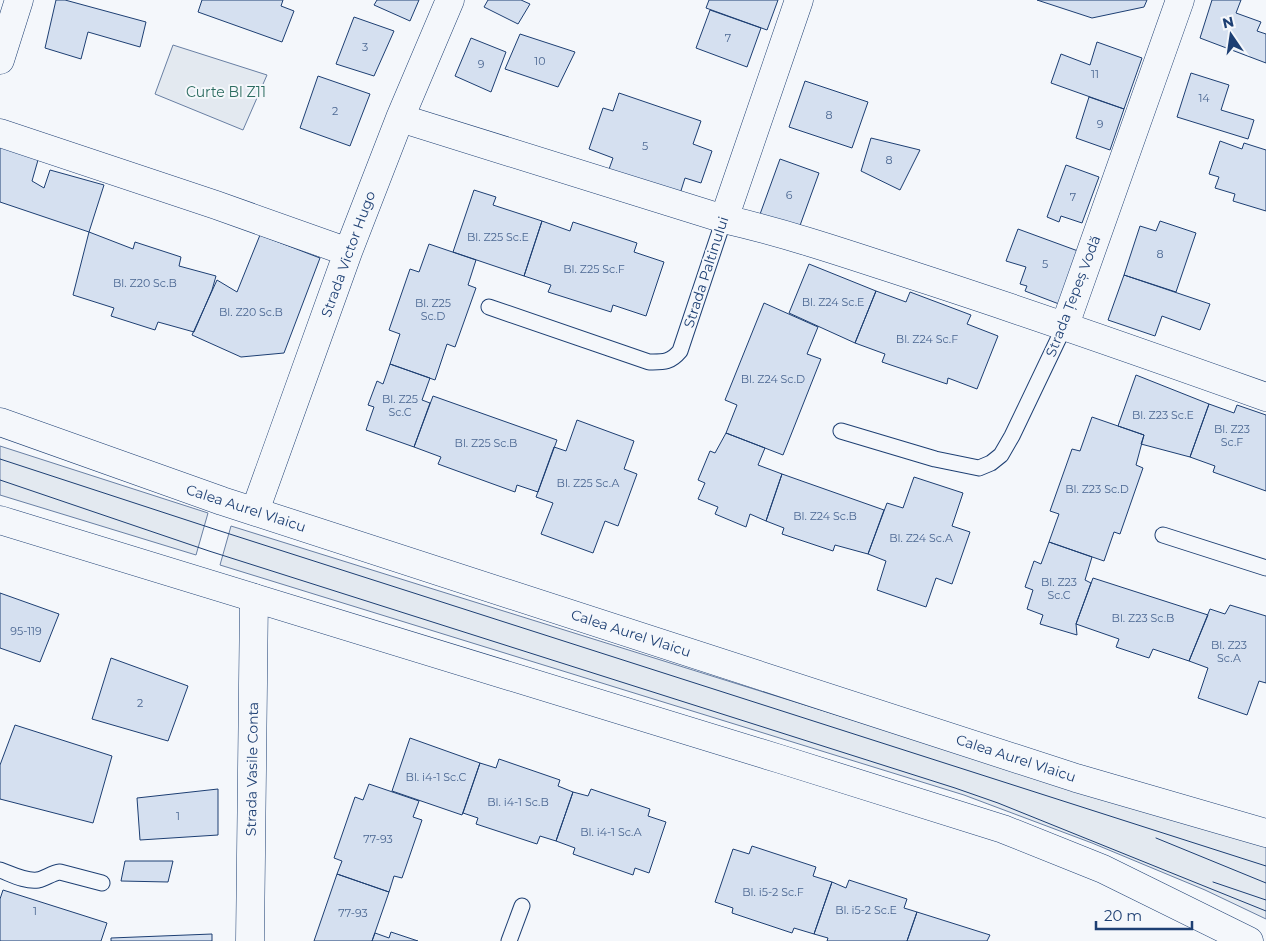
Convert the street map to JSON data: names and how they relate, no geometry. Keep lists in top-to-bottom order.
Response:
{
  "streets": {
    "street": [
      "Strada Victor Hugo",
      "Strada Paltinului",
      "Strada Țepeș Vodă",
      "Calea Aurel Vlaicu",
      "Strada Vasile Conta"
    ]
  },
  "crossings": [
    ["Strada Victor Hugo", "Calea Aurel Vlaicu"]
  ],
  "parks": ["Curte Bl Z11"],
  "house_numbers": [
    "7",
    "3",
    "10",
    "9",
    "11",
    "14",
    "2",
    "8",
    "9",
    "5",
    "8",
    "6",
    "7",
    "Bl. Z25 Sc.E",
    "8",
    "5",
    "Bl. Z25 Sc.F",
    "Bl. Z20 Sc.B",
    "Bl. Z24 Sc.E",
    "Bl. Z25 Sc.D",
    "Bl. Z20 Sc.B",
    "Bl. Z24 Sc.F",
    "Bl. Z24 Sc.D",
    "Bl. Z25 Sc.C",
    "Bl. Z23 Sc.E",
    "Bl. Z23 Sc.F",
    "Bl. Z25 Sc.B",
    "Bl. Z25 Sc.A",
    "Bl. Z23 Sc.D",
    "Bl. Z24 Sc.B",
    "Bl. Z24 Sc.A",
    "Bl. Z23 Sc.C",
    "Bl. Z23 Sc.B",
    "95-119",
    "Bl. Z23 Sc.A",
    "2",
    "Bl. i4-1 Sc.C",
    "Bl. i4-1 Sc.B",
    "1",
    "Bl. i4-1 Sc.A",
    "77-93",
    "Bl. i5-2 Sc.F",
    "Bl. i5-2 Sc.E",
    "1",
    "77-93"
  ],
  "scale_bar": "20 m",
  "north": "top"
}
